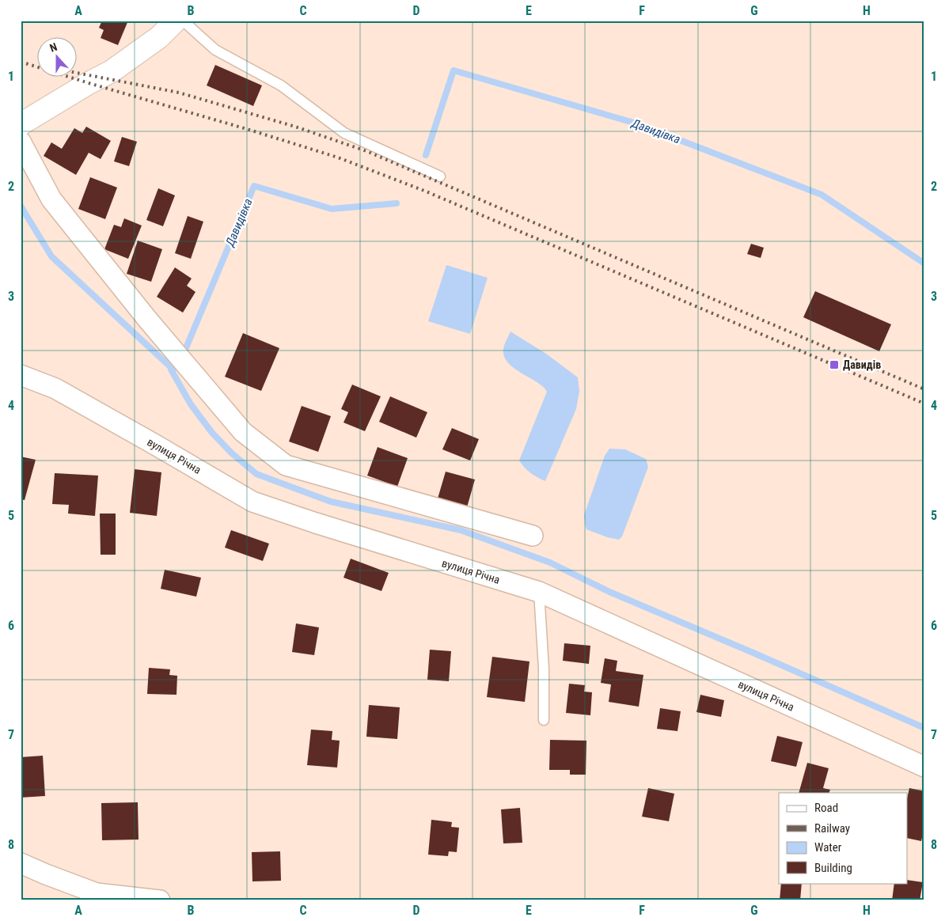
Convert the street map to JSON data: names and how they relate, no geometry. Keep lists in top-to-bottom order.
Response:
{
  "streets": {
    "street": ["вулиця Річна"]
  },
  "water": ["Давидівка"],
  "places": {
    "transit": ["Давидів"]
  },
  "legend": [
    "Road",
    "Railway",
    "Water",
    "Building"
  ],
  "north": "top",
  "grid": {
    "columns": [
      "A",
      "B",
      "C",
      "D",
      "E",
      "F",
      "G",
      "H"
    ],
    "rows": [
      "1",
      "2",
      "3",
      "4",
      "5",
      "6",
      "7",
      "8"
    ]
  }
}
